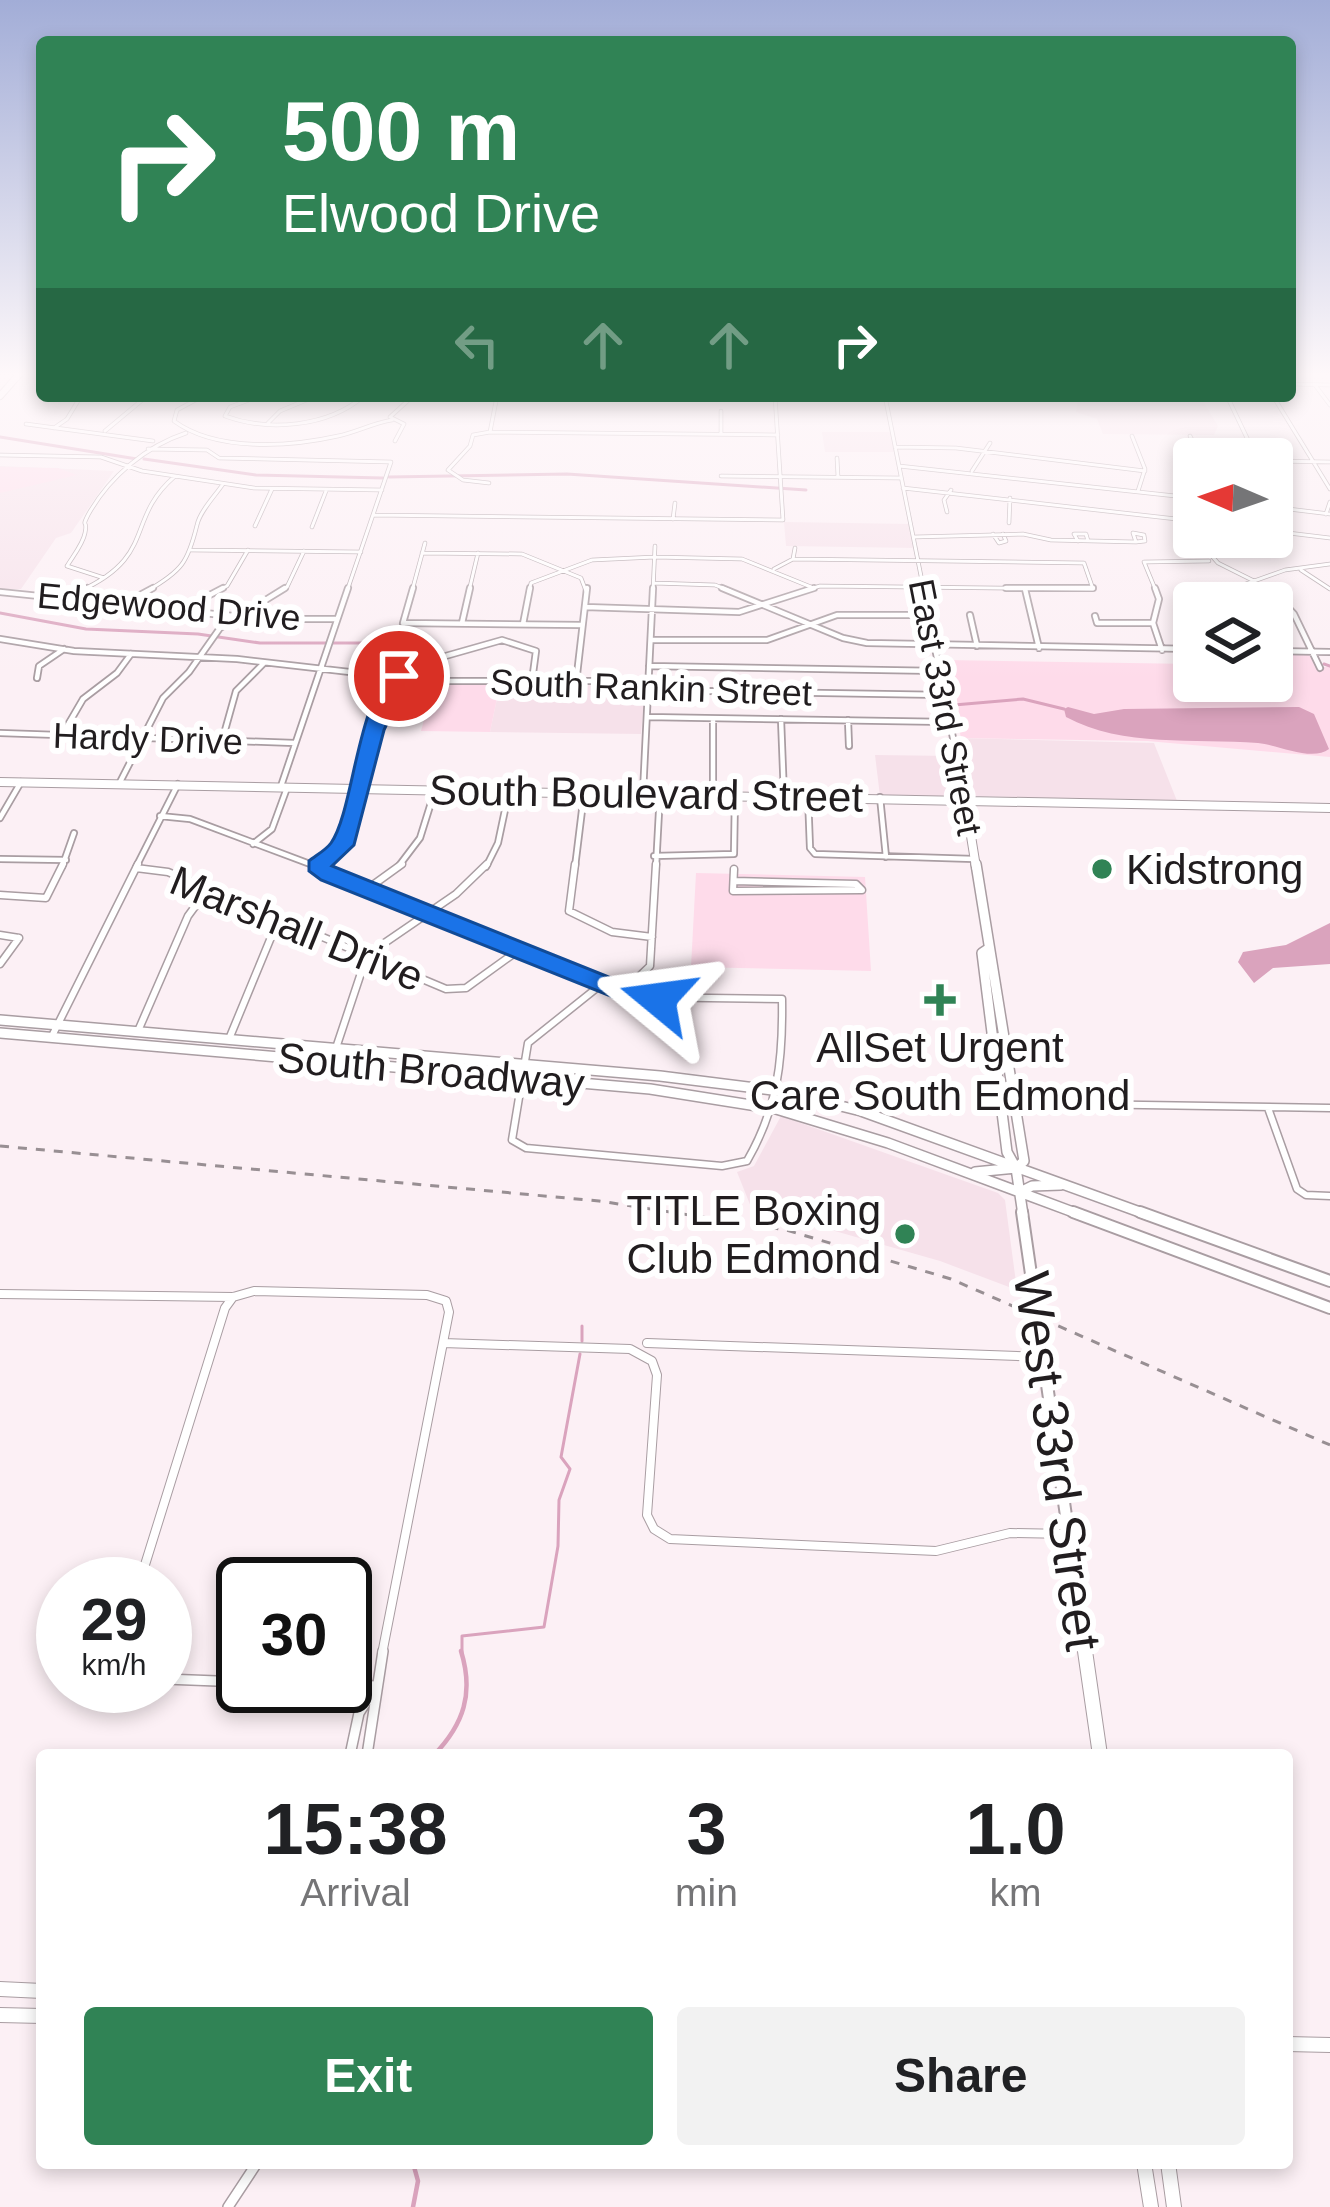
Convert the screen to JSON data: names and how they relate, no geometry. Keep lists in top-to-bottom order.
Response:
{
  "streets": {
    "main road": [
      "East 33rd Street",
      "South Boulevard Street",
      "South Broadway",
      "West 33rd Street"
    ],
    "street": [
      "Edgewood Drive",
      "South Rankin Street",
      "Hardy Drive",
      "Marshall Drive"
    ]
  },
  "crossings": [
    ["South Rankin Street", "East 33rd Street"],
    ["East 33rd Street", "South Boulevard Street"],
    ["East 33rd Street", "South Broadway"],
    ["East 33rd Street", "West 33rd Street"],
    ["South Broadway", "West 33rd Street"]
  ],
  "places": {
    "other": ["Kidstrong", "TITLE Boxing Club Edmond"],
    "health": ["AllSet Urgent Care South Edmond"]
  },
  "north": "left",
  "page": {
    "turn": ["500 m", "Elwood Drive"],
    "speed": "29 km/h",
    "limit": "30",
    "eta": [
      "15:38",
      "Arrival",
      "3",
      "min",
      "1.0",
      "km"
    ],
    "buttons": ["Exit", "Share"]
  }
}
